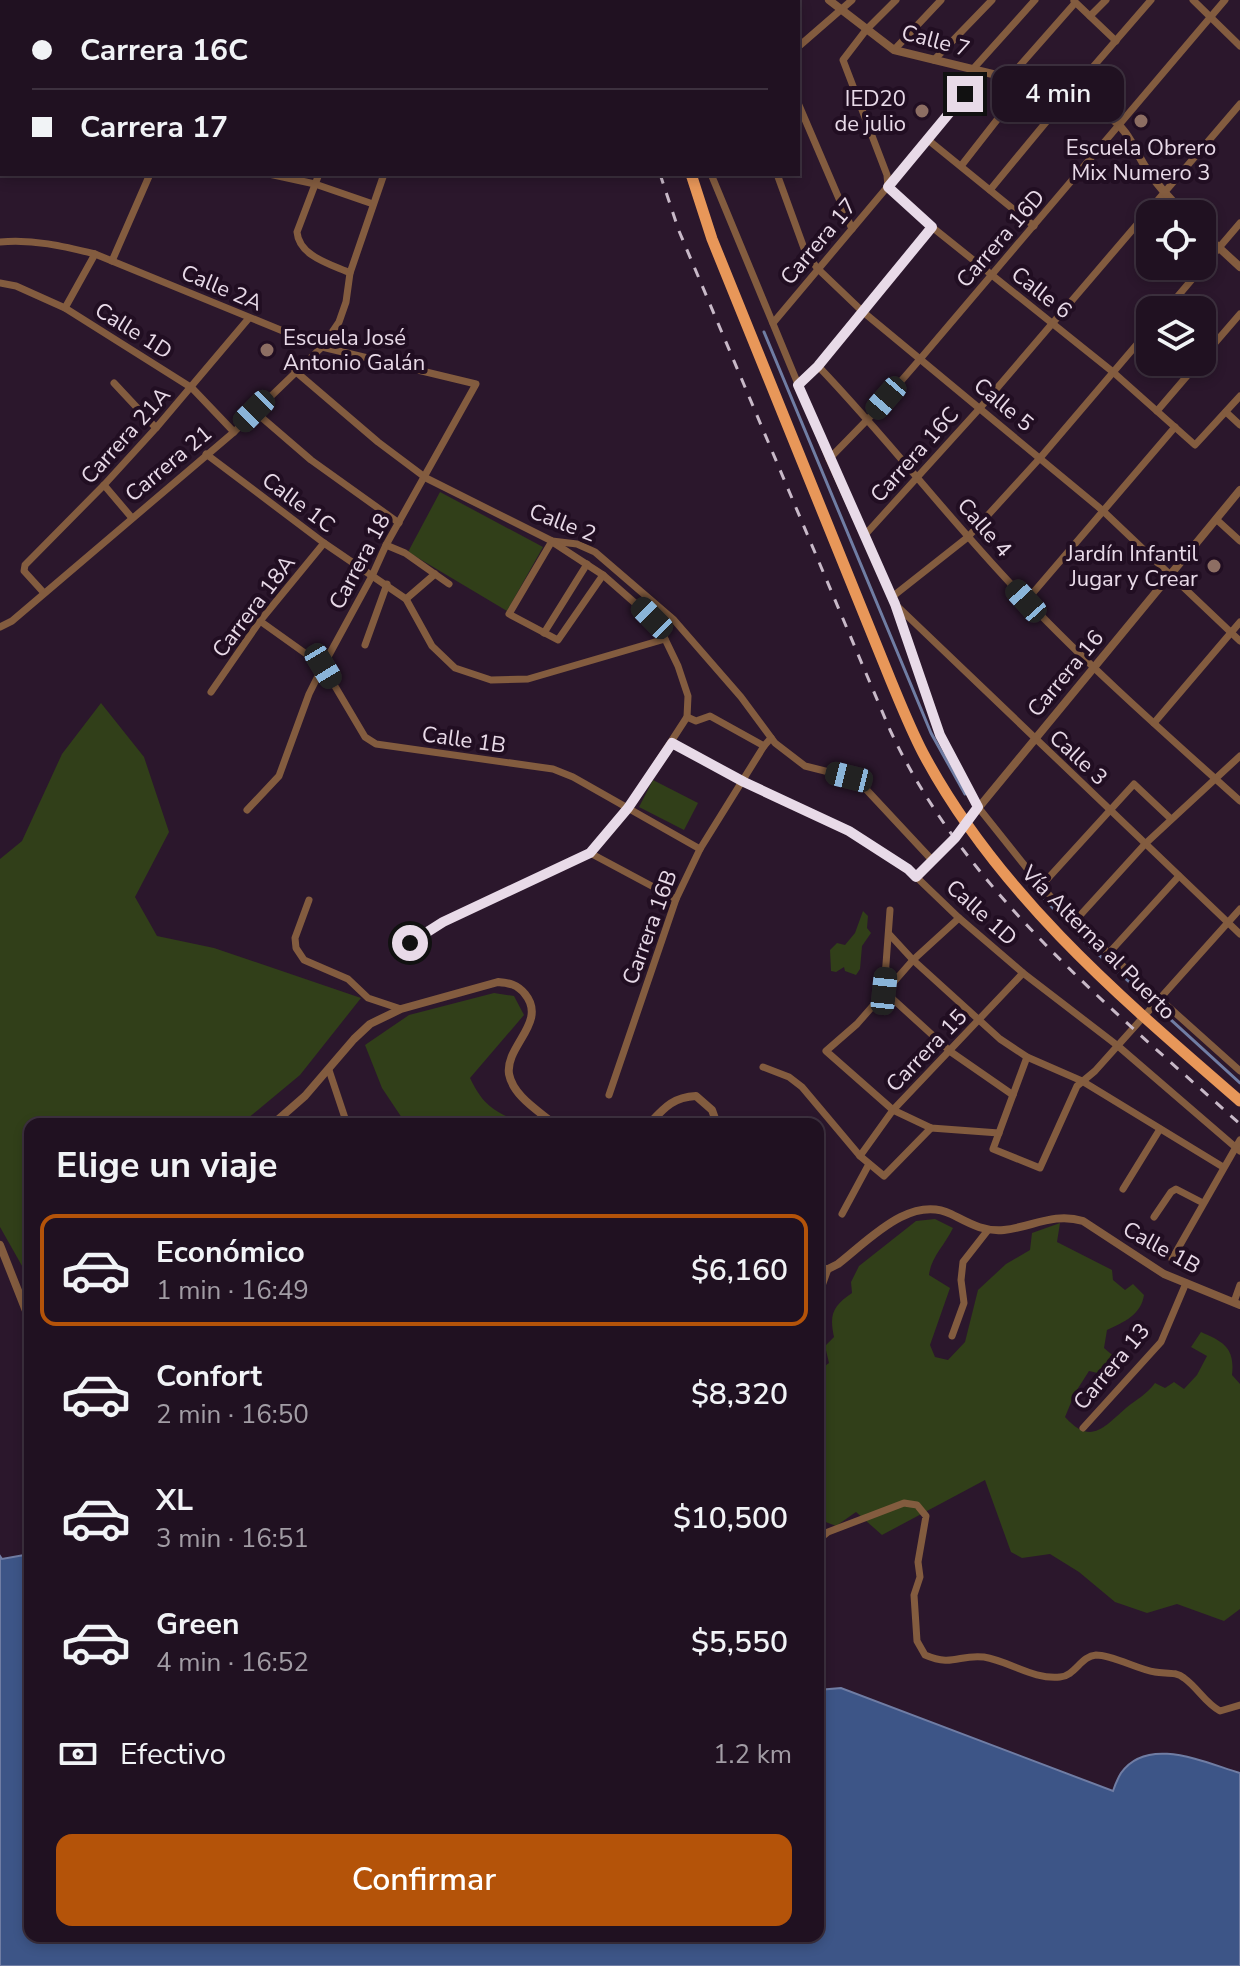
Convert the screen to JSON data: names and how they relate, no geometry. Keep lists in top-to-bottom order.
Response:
{
  "streets": {
    "main road": ["Vía Alterna al Puerto"],
    "street": [
      "Calle 7",
      "Carrera 16D",
      "Carrera 17",
      "Calle 2A",
      "Calle 6",
      "Calle 1D",
      "Calle 5",
      "Carrera 21A",
      "Carrera 16C",
      "Carrera 21",
      "Calle 1C",
      "Calle 2",
      "Calle 4",
      "Carrera 18",
      "Carrera 18A",
      "Carrera 16",
      "Calle 1B",
      "Calle 3",
      "Carrera 16B",
      "Carrera 15",
      "Carrera 13"
    ]
  },
  "crossings": [
    ["Calle 7", "Carrera 16D"],
    ["Calle 7", "Carrera 17"],
    ["Carrera 16D", "Calle 6"],
    ["Carrera 16D", "Calle 5"],
    ["Carrera 16D", "Calle 4"],
    ["Carrera 17", "Calle 6"],
    ["Carrera 17", "Calle 5"],
    ["Calle 2A", "Carrera 21A"],
    ["Calle 2A", "Carrera 21"],
    ["Calle 2A", "Carrera 18"],
    ["Calle 6", "Carrera 16C"],
    ["Calle 1D", "Carrera 21A"],
    ["Calle 1D", "Carrera 21"],
    ["Calle 1D", "Carrera 16"],
    ["Calle 1D", "Carrera 16B"],
    ["Calle 1D", "Carrera 15"],
    ["Calle 5", "Carrera 16C"],
    ["Calle 5", "Carrera 16"],
    ["Carrera 21A", "Carrera 21"],
    ["Carrera 16C", "Calle 4"],
    ["Carrera 21", "Calle 1C"],
    ["Carrera 21", "Calle 2"],
    ["Calle 1C", "Carrera 18"],
    ["Calle 1C", "Carrera 18A"],
    ["Calle 2", "Carrera 18"],
    ["Calle 2", "Carrera 16"],
    ["Calle 2", "Carrera 16B"],
    ["Calle 4", "Carrera 16"],
    ["Carrera 18", "Calle 1B"],
    ["Carrera 18A", "Calle 1B"],
    ["Carrera 16", "Calle 3"],
    ["Carrera 16", "Vía Alterna al Puerto"],
    ["Calle 1B", "Carrera 16B"],
    ["Calle 1B", "Carrera 13"]
  ],
  "places": [
    "IED20 de julio",
    "Escuela Obrero Mix Numero 3",
    "Escuela José Antonio Galán",
    "Jardín Infantil Jugar y Crear"
  ],
  "page": {
    "banner": ["Carrera 16C", "Carrera 17"],
    "bubble": "4 min",
    "heading": "Elige un viaje",
    "list": [
      {
        "name": "Económico",
        "note": "1 min · 16:49",
        "value": "$6,160"
      },
      {
        "name": "Confort",
        "note": "2 min · 16:50",
        "value": "$8,320"
      },
      {
        "name": "XL",
        "note": "3 min · 16:51",
        "value": "$10,500"
      },
      {
        "name": "Green",
        "note": "4 min · 16:52",
        "value": "$5,550"
      }
    ],
    "pay": ["Efectivo", "1.2 km"],
    "buttons": "Confirmar"
  }
}
